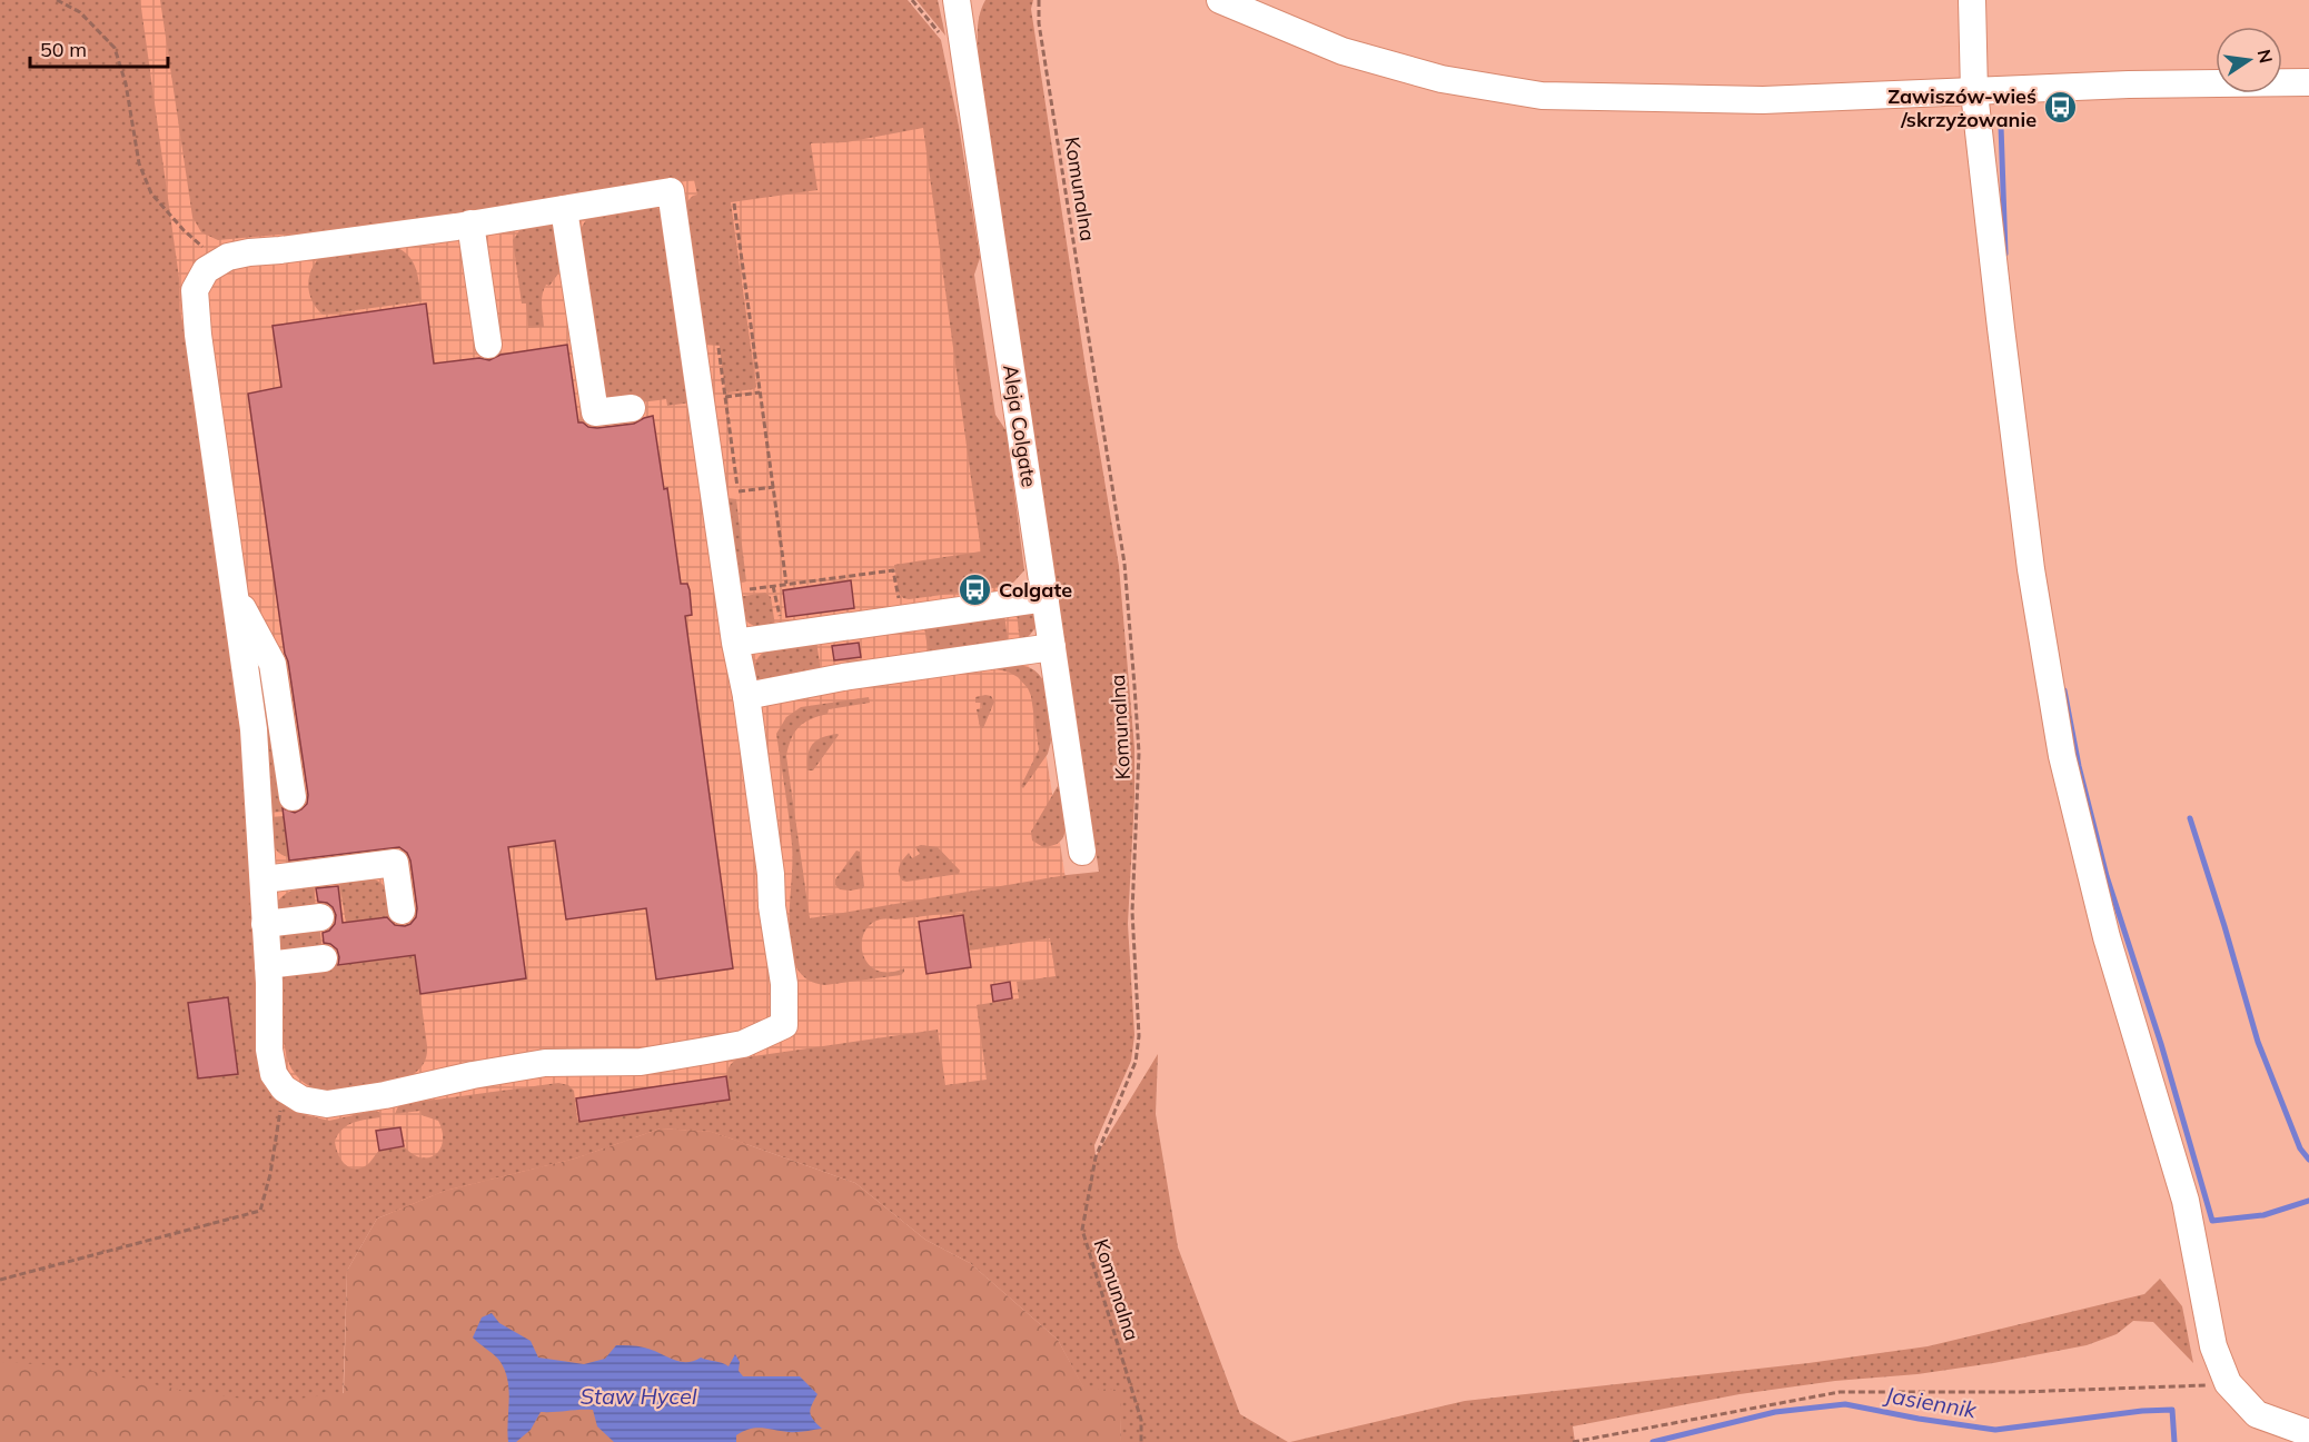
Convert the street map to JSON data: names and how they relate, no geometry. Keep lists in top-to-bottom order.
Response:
{
  "streets": {
    "street": ["Aleja Colgate"],
    "path": ["Komunalna"]
  },
  "water": ["Staw Hycel", "Jasiennik"],
  "places": {
    "bus stop": ["Zawiszów-wieś /skrzyżowanie", "Colgate"]
  },
  "scale_bar": "50 m",
  "north": "right"
}
